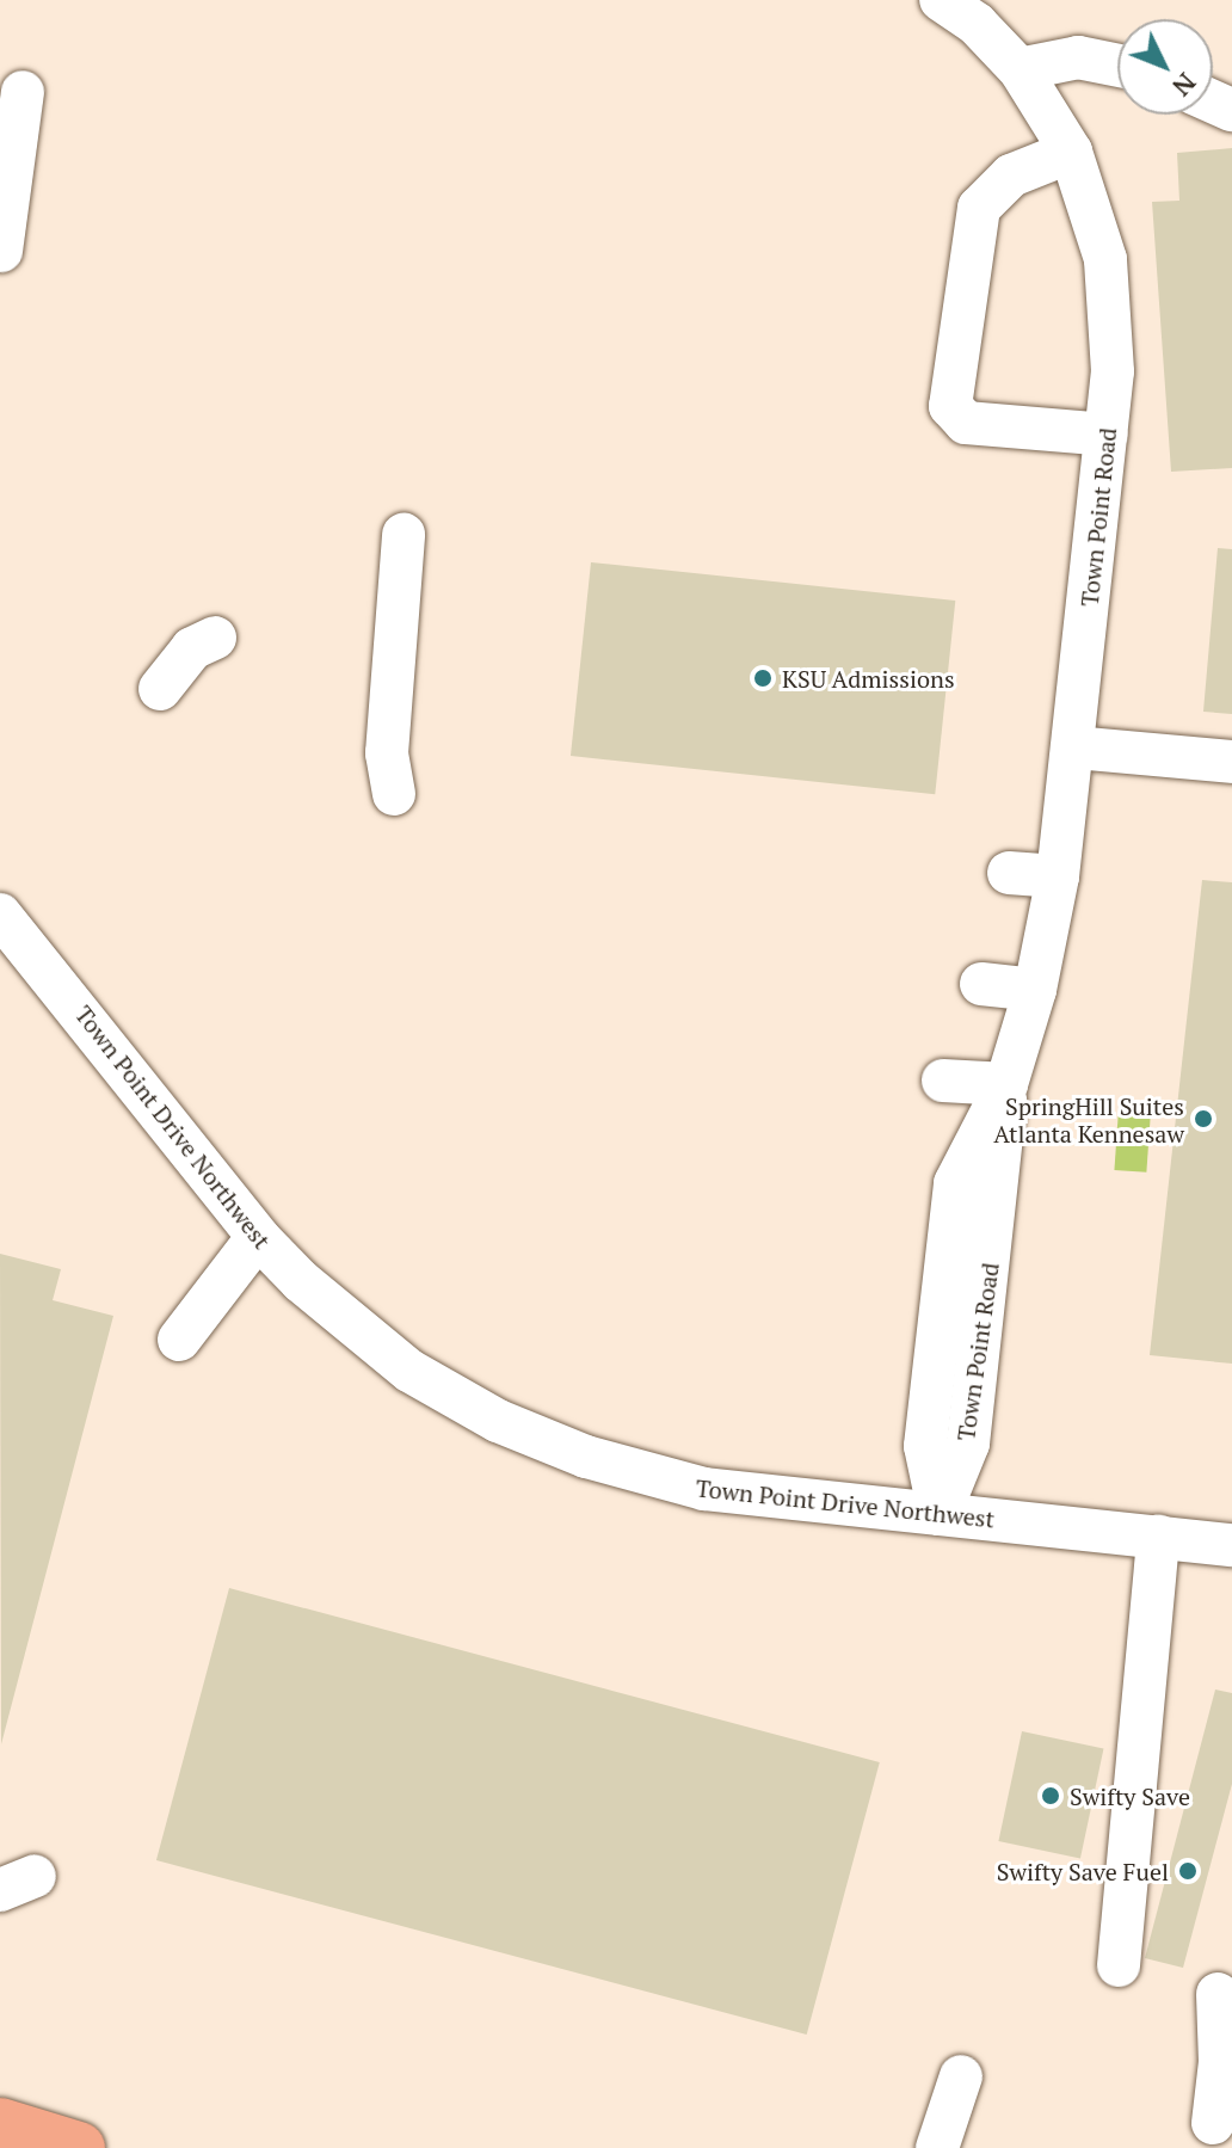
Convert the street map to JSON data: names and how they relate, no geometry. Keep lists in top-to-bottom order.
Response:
{
  "streets": {
    "street": ["Town Point Road", "Town Point Drive Northwest"]
  },
  "crossings": [
    ["Town Point Road", "Town Point Drive Northwest"]
  ],
  "places": [
    "KSU Admissions",
    "SpringHill Suites Atlanta Kennesaw",
    "Swifty Save",
    "Swifty Save Fuel"
  ],
  "north": "bottom right"
}
